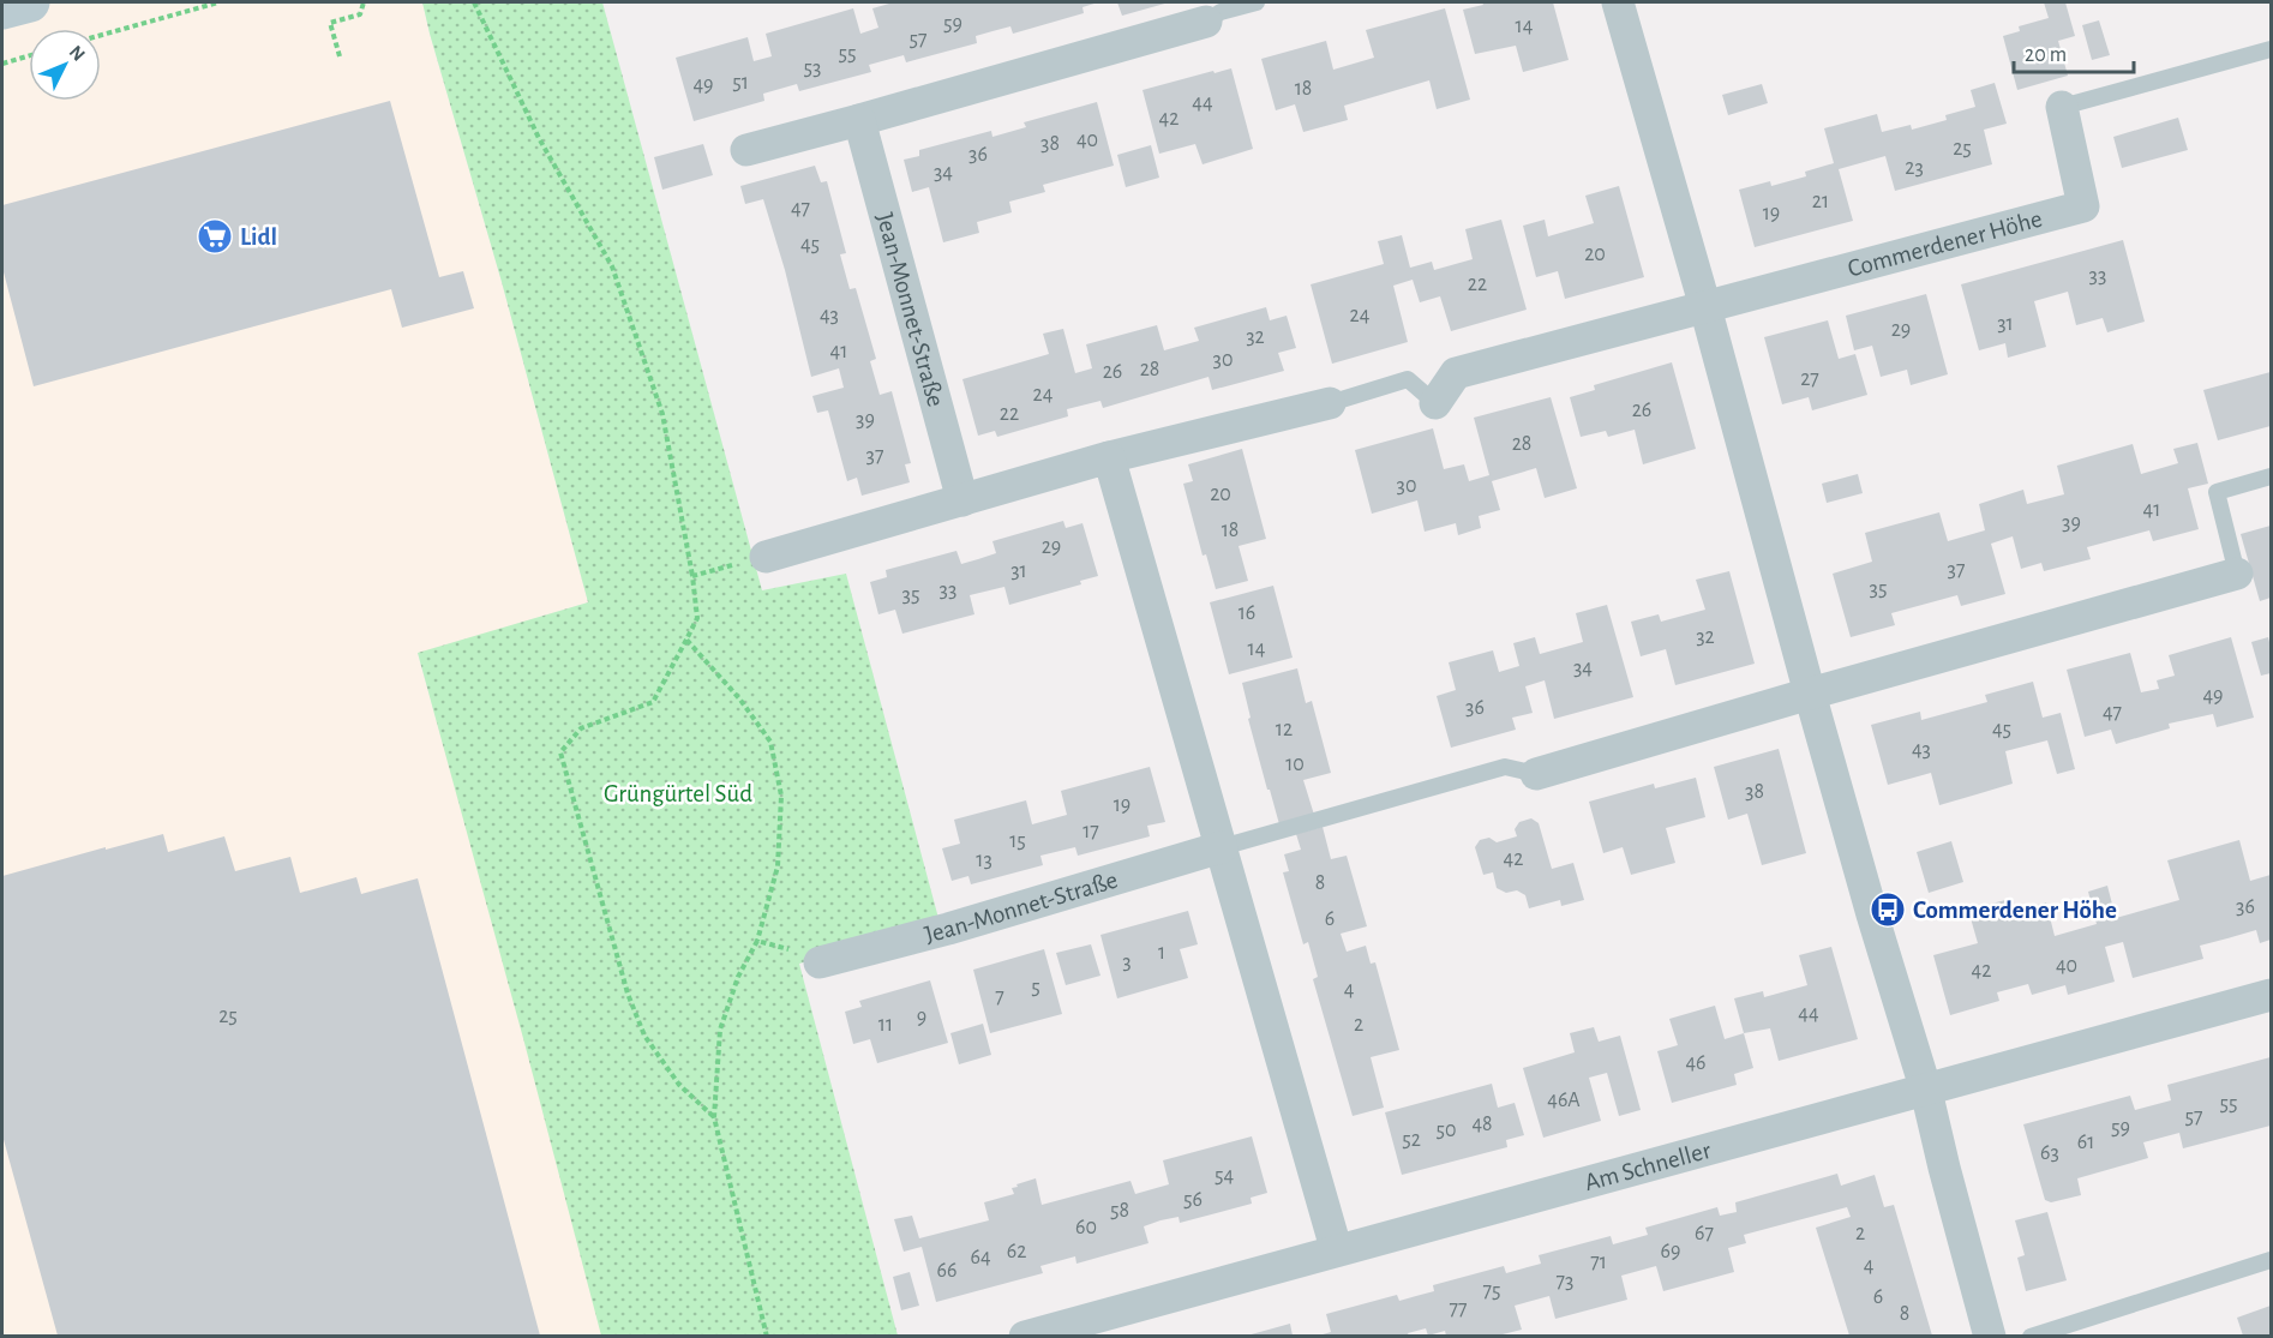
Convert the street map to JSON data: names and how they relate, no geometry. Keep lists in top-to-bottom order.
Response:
{
  "streets": {
    "street": ["Commerdener Höhe", "Jean-Monnet-Straße", "Am Schneller"]
  },
  "parks": ["Grüngürtel Süd"],
  "places": {
    "supermarket": ["Lidl"],
    "bus stop": ["Commerdener Höhe"]
  },
  "house_numbers": [
    "59",
    "14",
    "57",
    "55",
    "53",
    "51",
    "49",
    "18",
    "44",
    "42",
    "40",
    "38",
    "25",
    "36",
    "23",
    "34",
    "21",
    "47",
    "19",
    "45",
    "20",
    "33",
    "22",
    "43",
    "24",
    "31",
    "29",
    "32",
    "41",
    "30",
    "28",
    "26",
    "27",
    "24",
    "26",
    "22",
    "39",
    "28",
    "37",
    "30",
    "20",
    "41",
    "39",
    "18",
    "29",
    "37",
    "31",
    "35",
    "33",
    "35",
    "16",
    "32",
    "14",
    "34",
    "49",
    "36",
    "47",
    "12",
    "45",
    "43",
    "10",
    "38",
    "19",
    "17",
    "15",
    "42",
    "13",
    "8",
    "36",
    "6",
    "1",
    "3",
    "40",
    "42",
    "5",
    "4",
    "7",
    "44",
    "25",
    "9",
    "11",
    "2",
    "46",
    "46A",
    "55",
    "57",
    "48",
    "59",
    "50",
    "52",
    "61",
    "63",
    "54",
    "56",
    "58",
    "60",
    "67",
    "2",
    "62",
    "69",
    "64",
    "71",
    "4",
    "66",
    "73",
    "75",
    "6",
    "77",
    "8"
  ],
  "scale_bar": "20 m",
  "north": "top right"
}
